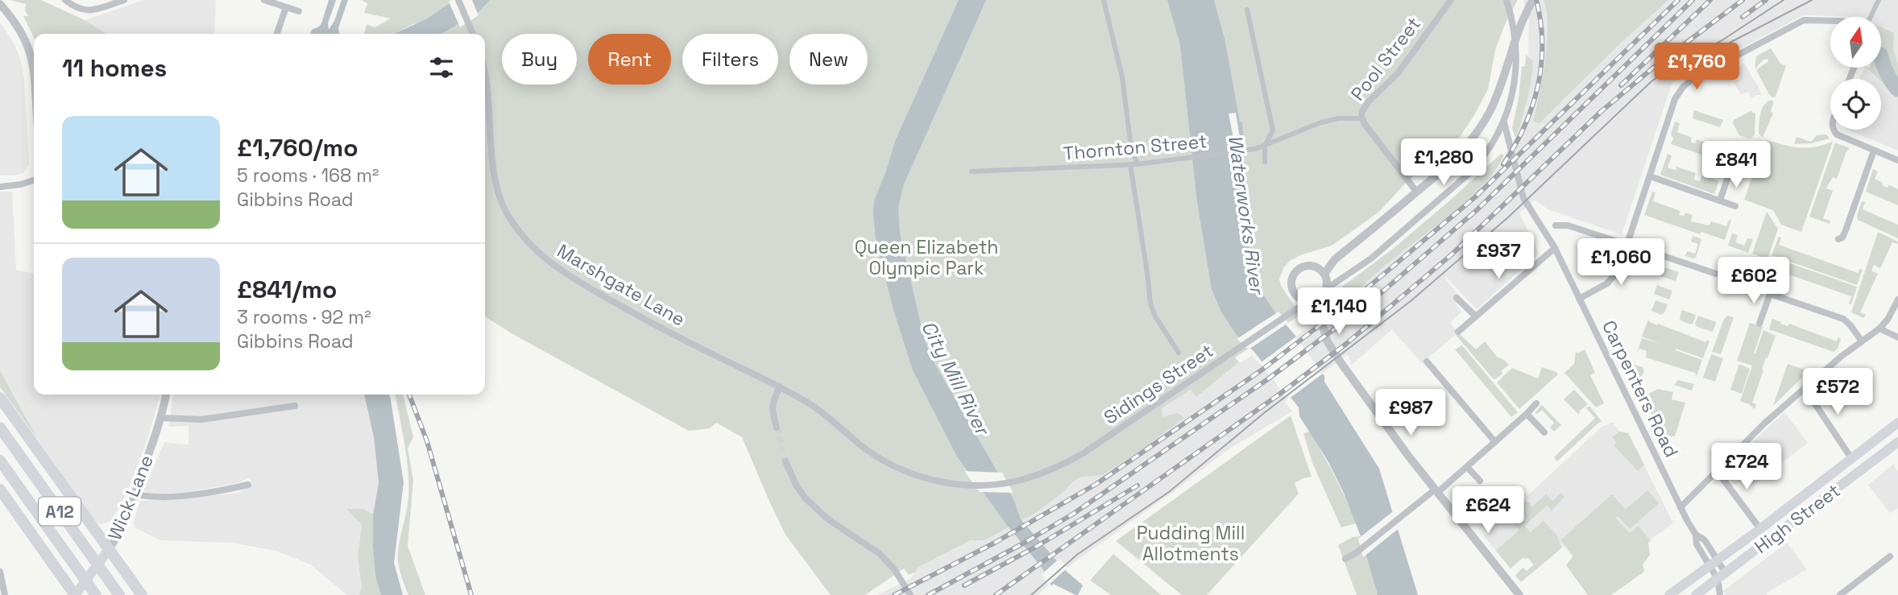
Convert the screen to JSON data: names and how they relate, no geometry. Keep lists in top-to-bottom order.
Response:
{
  "streets": {
    "highway": ["A12"],
    "main road": ["Wick Lane", "High Street"],
    "street": [
      "Pool Street",
      "Thornton Street",
      "Marshgate Lane",
      "Sidings Street",
      "Carpenters Road"
    ]
  },
  "crossings": [
    ["Pool Street", "Thornton Street"],
    ["Marshgate Lane", "Sidings Street"],
    ["Sidings Street", "Carpenters Road"],
    ["Carpenters Road", "High Street"],
    ["Wick Lane", "A12"]
  ],
  "water": ["Waterworks River", "City Mill River"],
  "parks": ["Queen Elizabeth Olympic Park", "Pudding Mill Allotments"],
  "north": "top",
  "page": {
    "chip": [
      "Buy",
      "Rent",
      "Filters",
      "New"
    ],
    "heading": "11 homes",
    "price": [
      "£1,760",
      "£1,280",
      "£841",
      "£937",
      "£1,060",
      "£602",
      "£1,140",
      "£572",
      "£987",
      "£724",
      "£624"
    ],
    "list": [
      {
        "name": "£1,760/mo",
        "note": "5 rooms · 168 m² · Gibbins Road"
      },
      {
        "name": "£841/mo",
        "note": "3 rooms · 92 m² · Gibbins Road"
      }
    ]
  }
}
